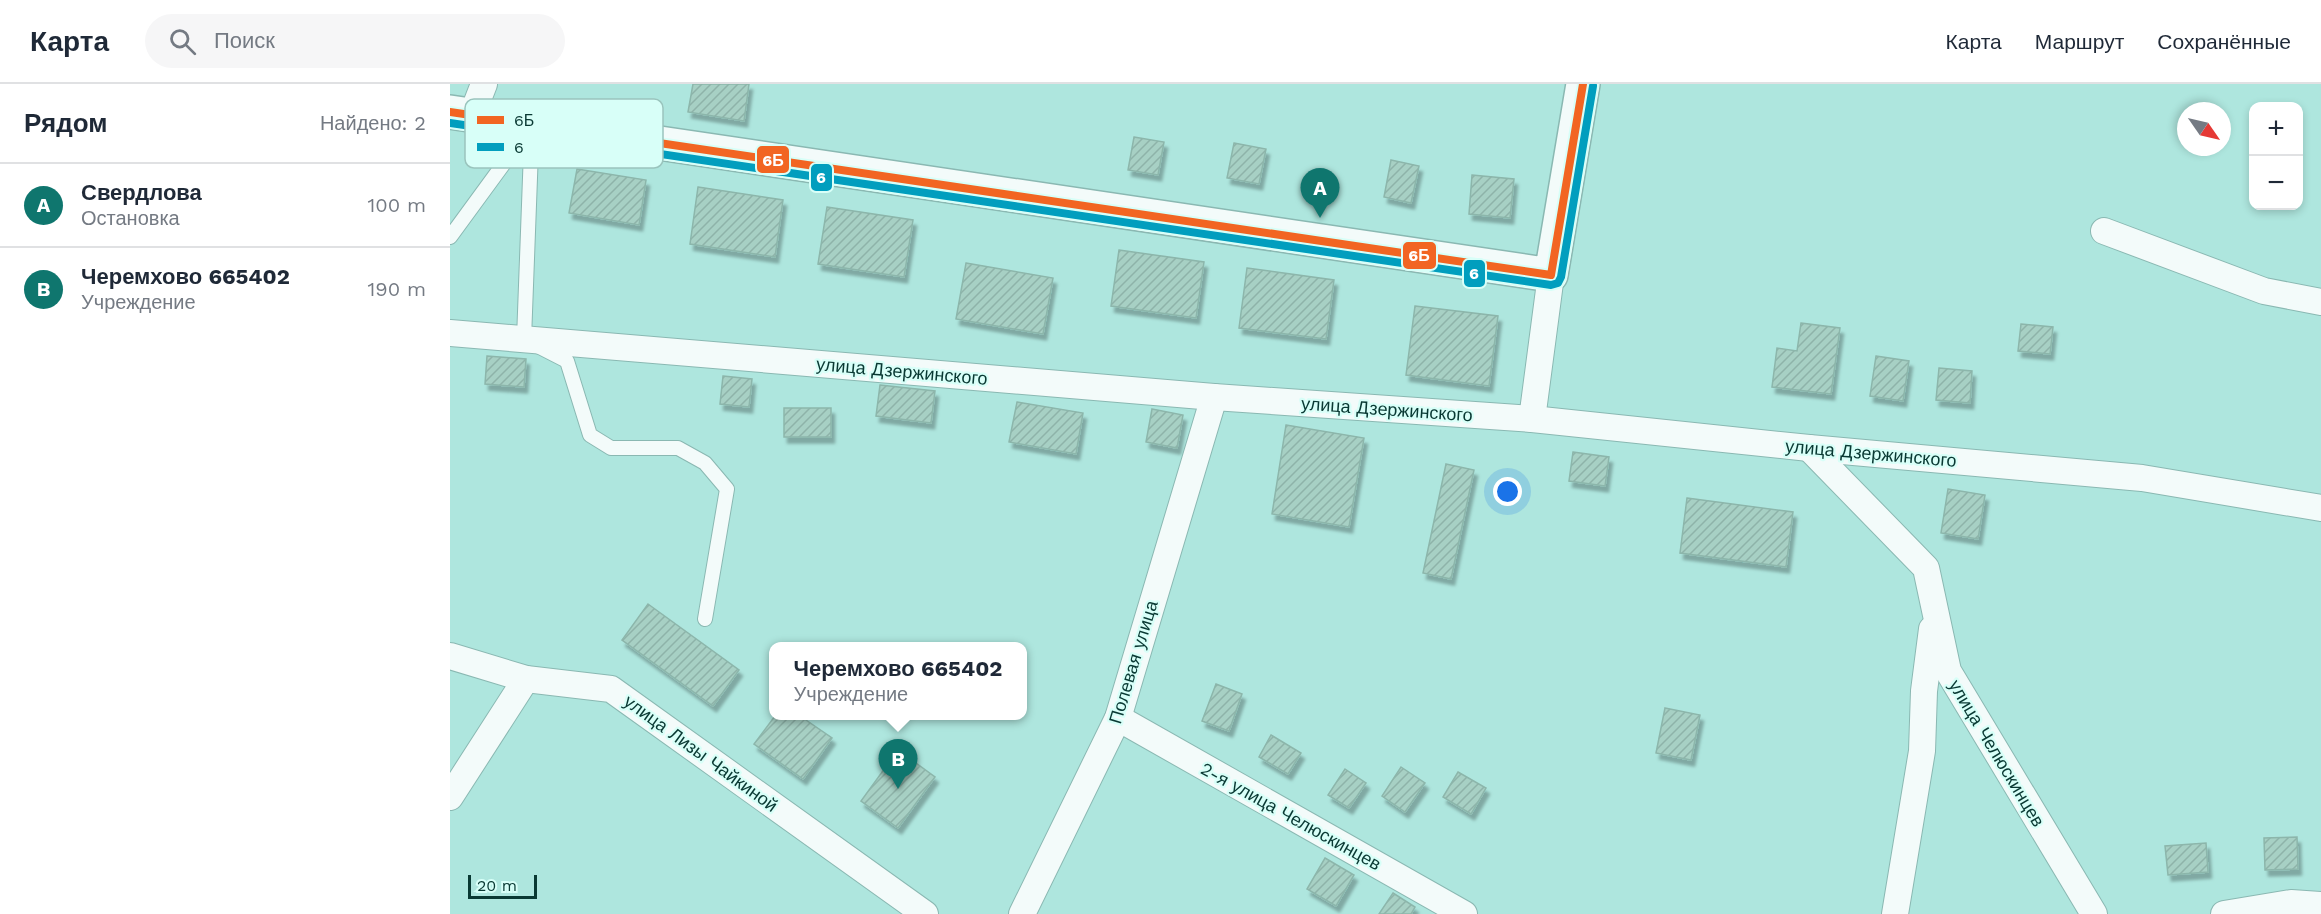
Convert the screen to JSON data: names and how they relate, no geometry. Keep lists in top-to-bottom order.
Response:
{
  "streets": {
    "street": [
      "улица Дзержинского",
      "Полевая улица",
      "улица Лизы Чайкиной",
      "улица Челюскинцев",
      "2-я улица Челюскинцев"
    ]
  },
  "crossings": [
    ["улица Дзержинского", "Полевая улица"],
    ["улица Дзержинского", "улица Челюскинцев"],
    ["Полевая улица", "2-я улица Челюскинцев"]
  ],
  "lines": ["transit line 6Б", "transit line 6"],
  "legend": ["6Б", "6"],
  "scale_bar": "20 m",
  "north": "bottom right",
  "page": {
    "header": "Карта",
    "search": "Поиск",
    "nav": ["Карта", "Маршрут", "Сохранённые"],
    "heading": ["Рядом", "Найдено: 2"],
    "map_buttons": ["+", "−"],
    "list": [
      {
        "mark": "A",
        "name": "Свердлова",
        "note": "Остановка",
        "value": "100 m"
      },
      {
        "mark": "B",
        "name": "Черемхово 665402",
        "note": "Учреждение",
        "value": "190 m"
      }
    ],
    "pins": ["A", "B"],
    "popup": ["Черемхово 665402", "Учреждение"],
    "scale": "20 m"
  }
}
